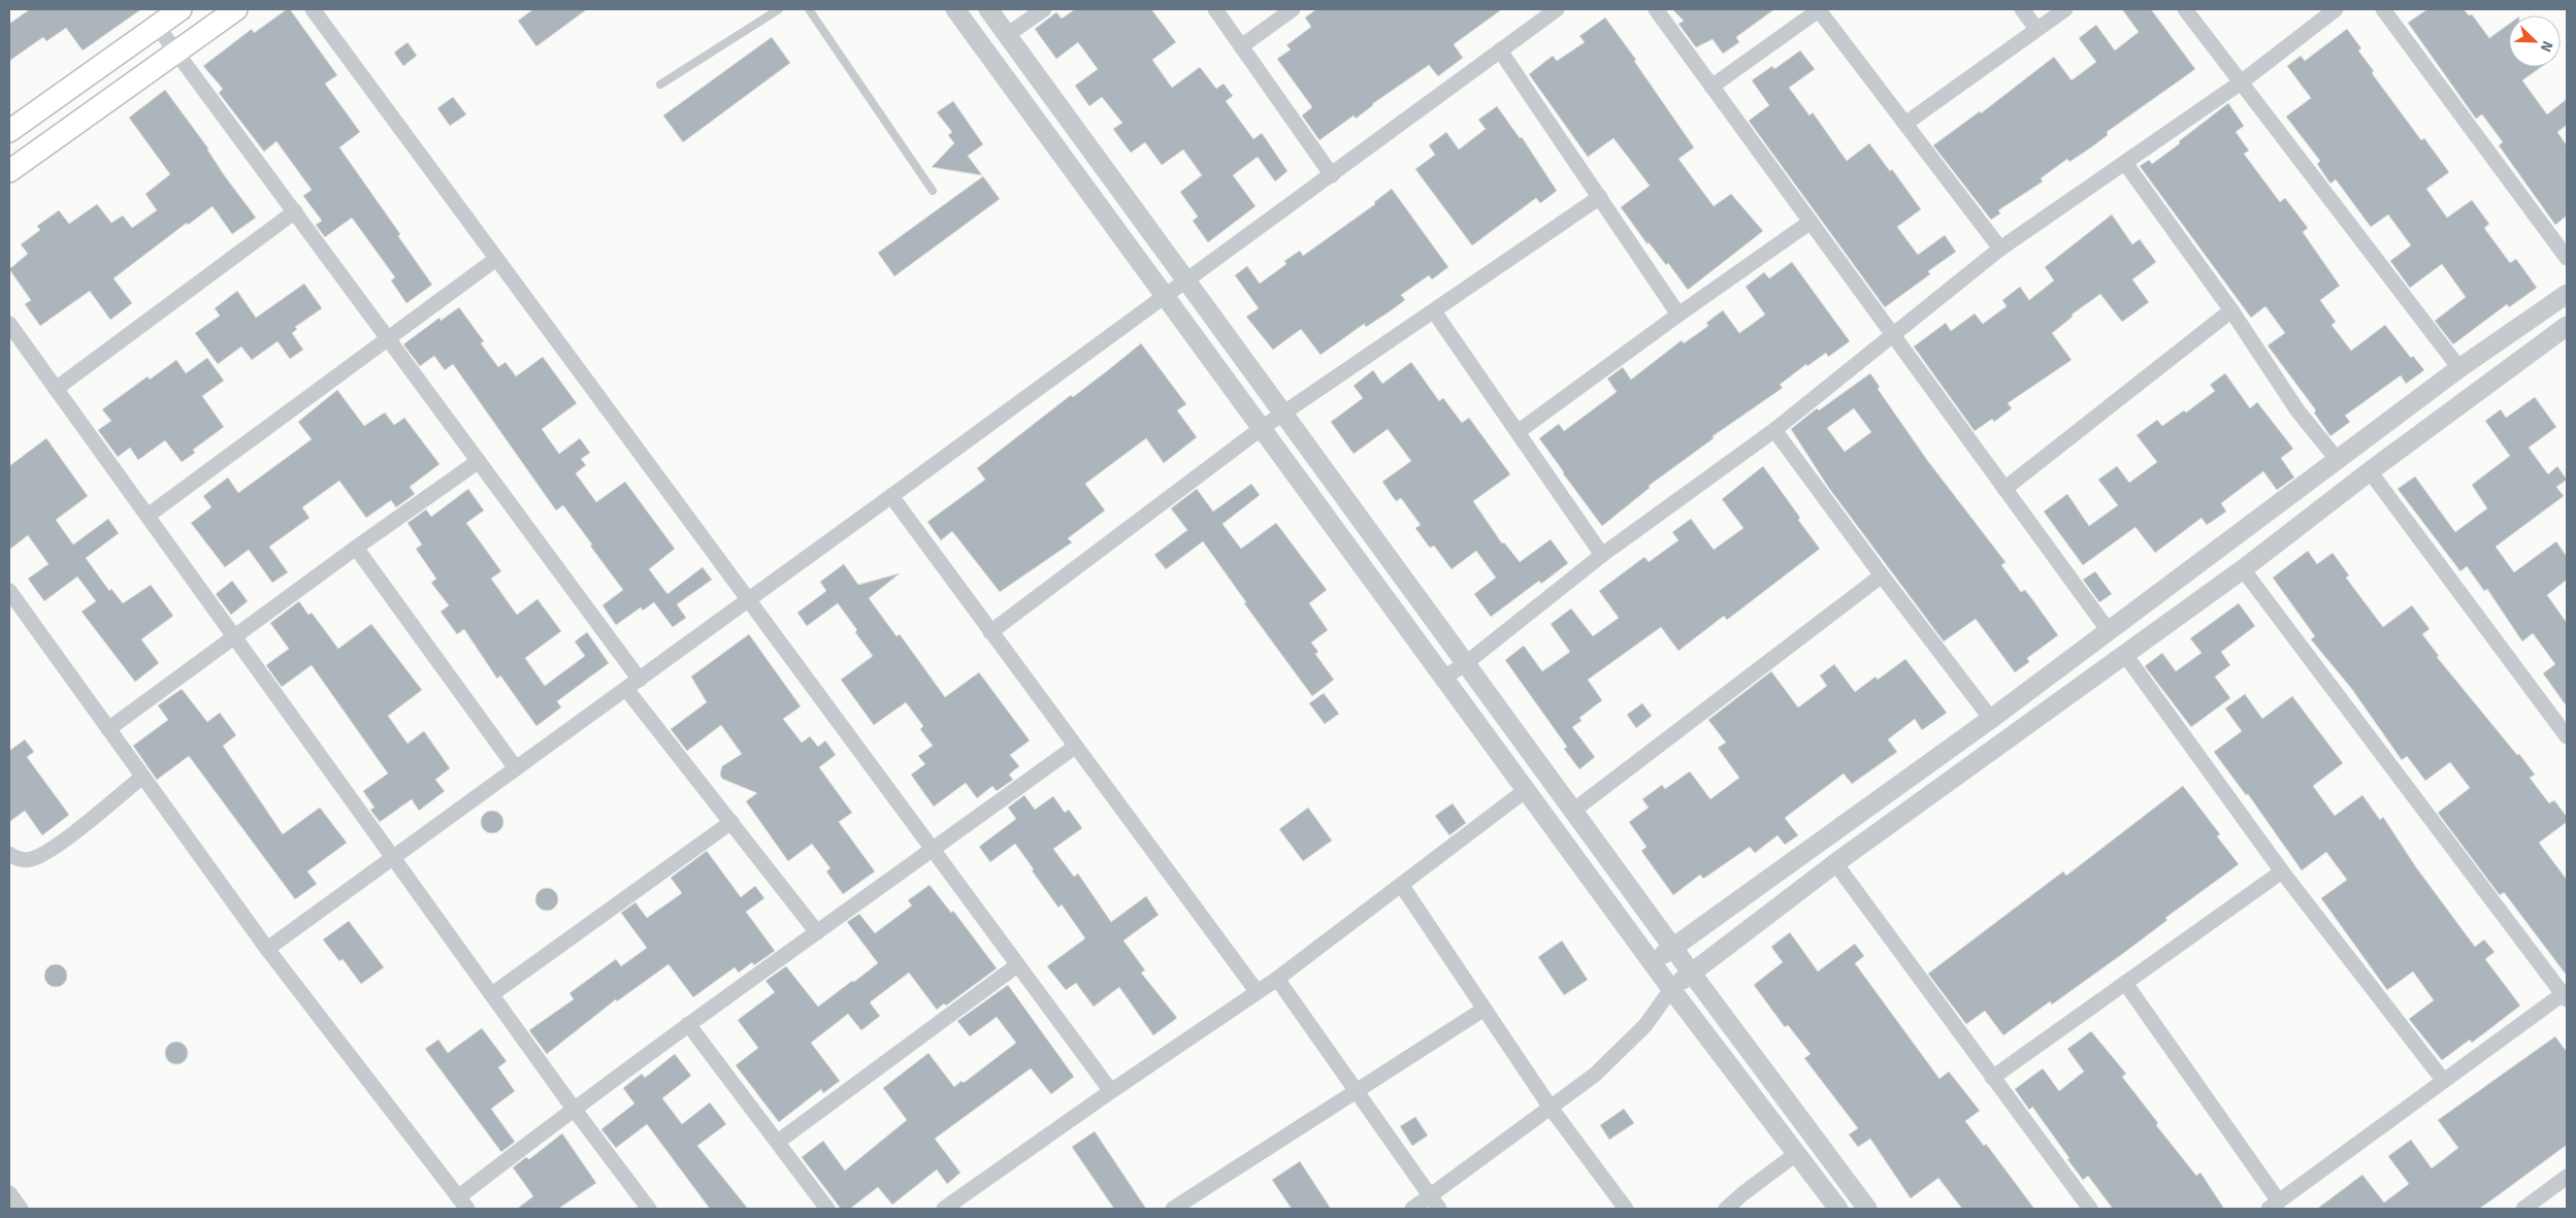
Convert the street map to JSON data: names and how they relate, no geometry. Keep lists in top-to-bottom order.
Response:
{
  "north": "bottom right"
}
